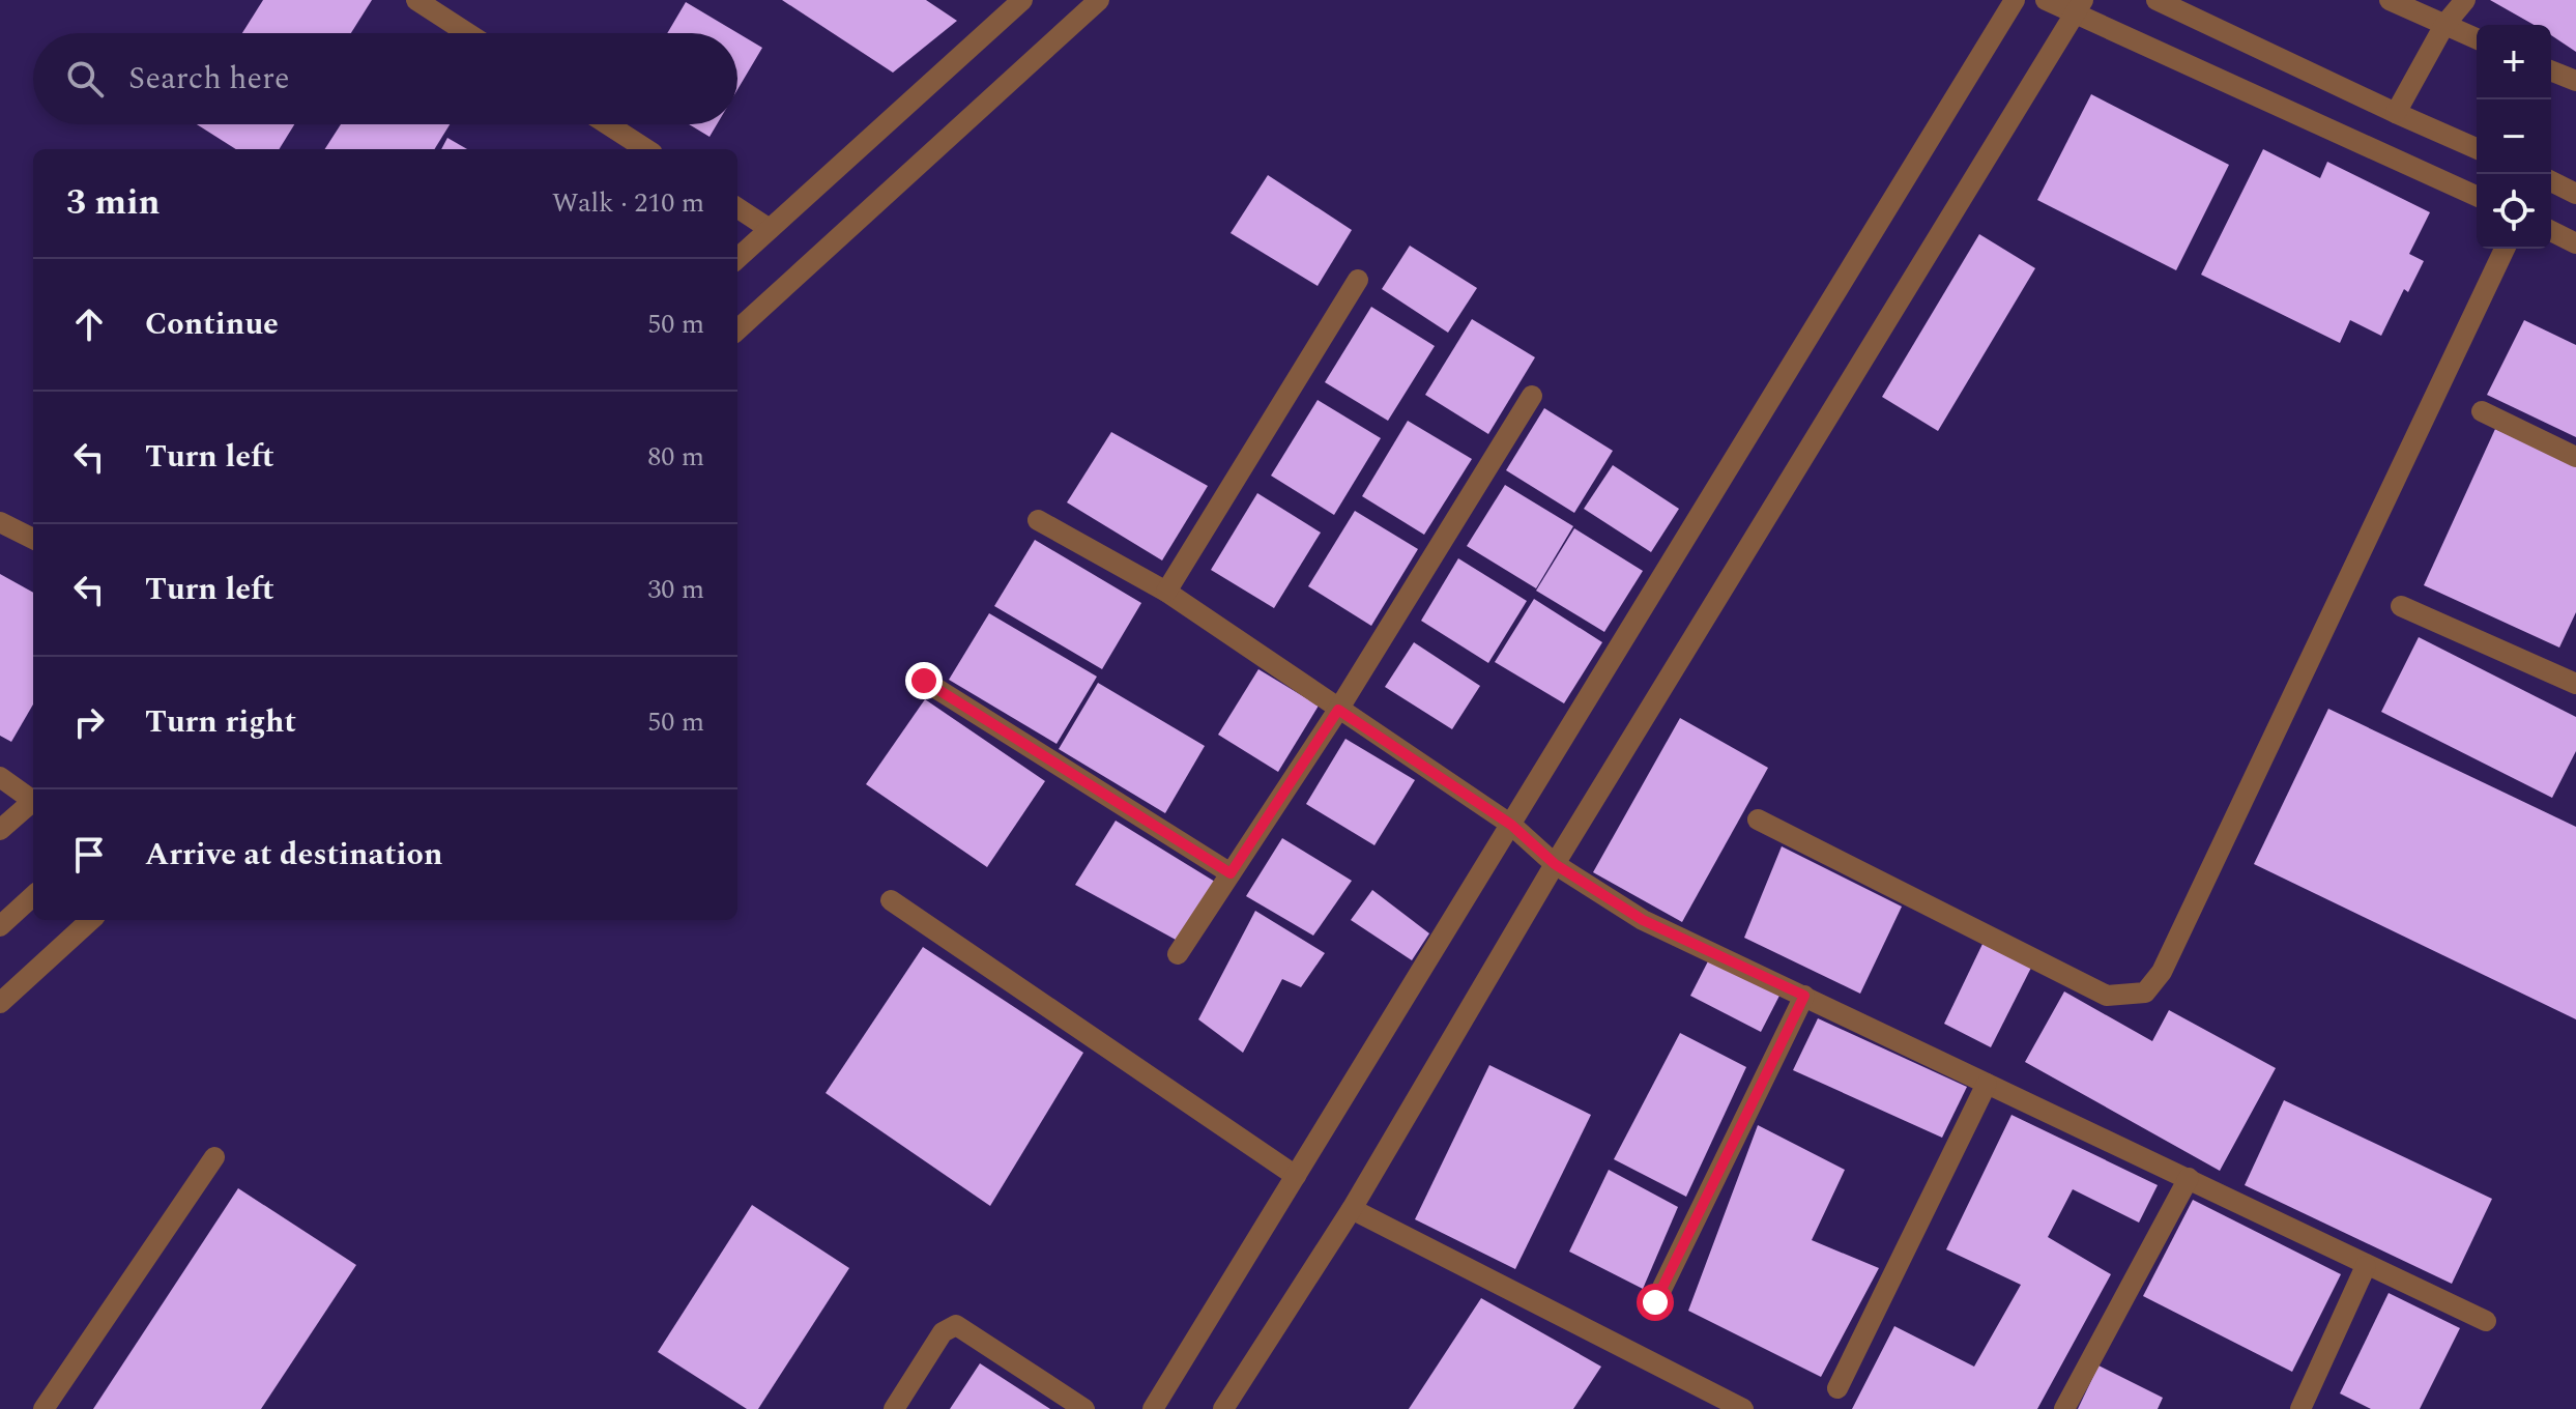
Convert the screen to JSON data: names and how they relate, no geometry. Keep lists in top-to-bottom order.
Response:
{
  "page": {
    "map_buttons": ["+", "−"],
    "search": "Search here",
    "heading": ["3 min", "Walk · 210 m"],
    "list": [
      ["Continue", "50 m"],
      ["Turn left", "80 m"],
      ["Turn left", "30 m"],
      ["Turn right", "50 m"],
      "Arrive at destination"
    ]
  }
}
